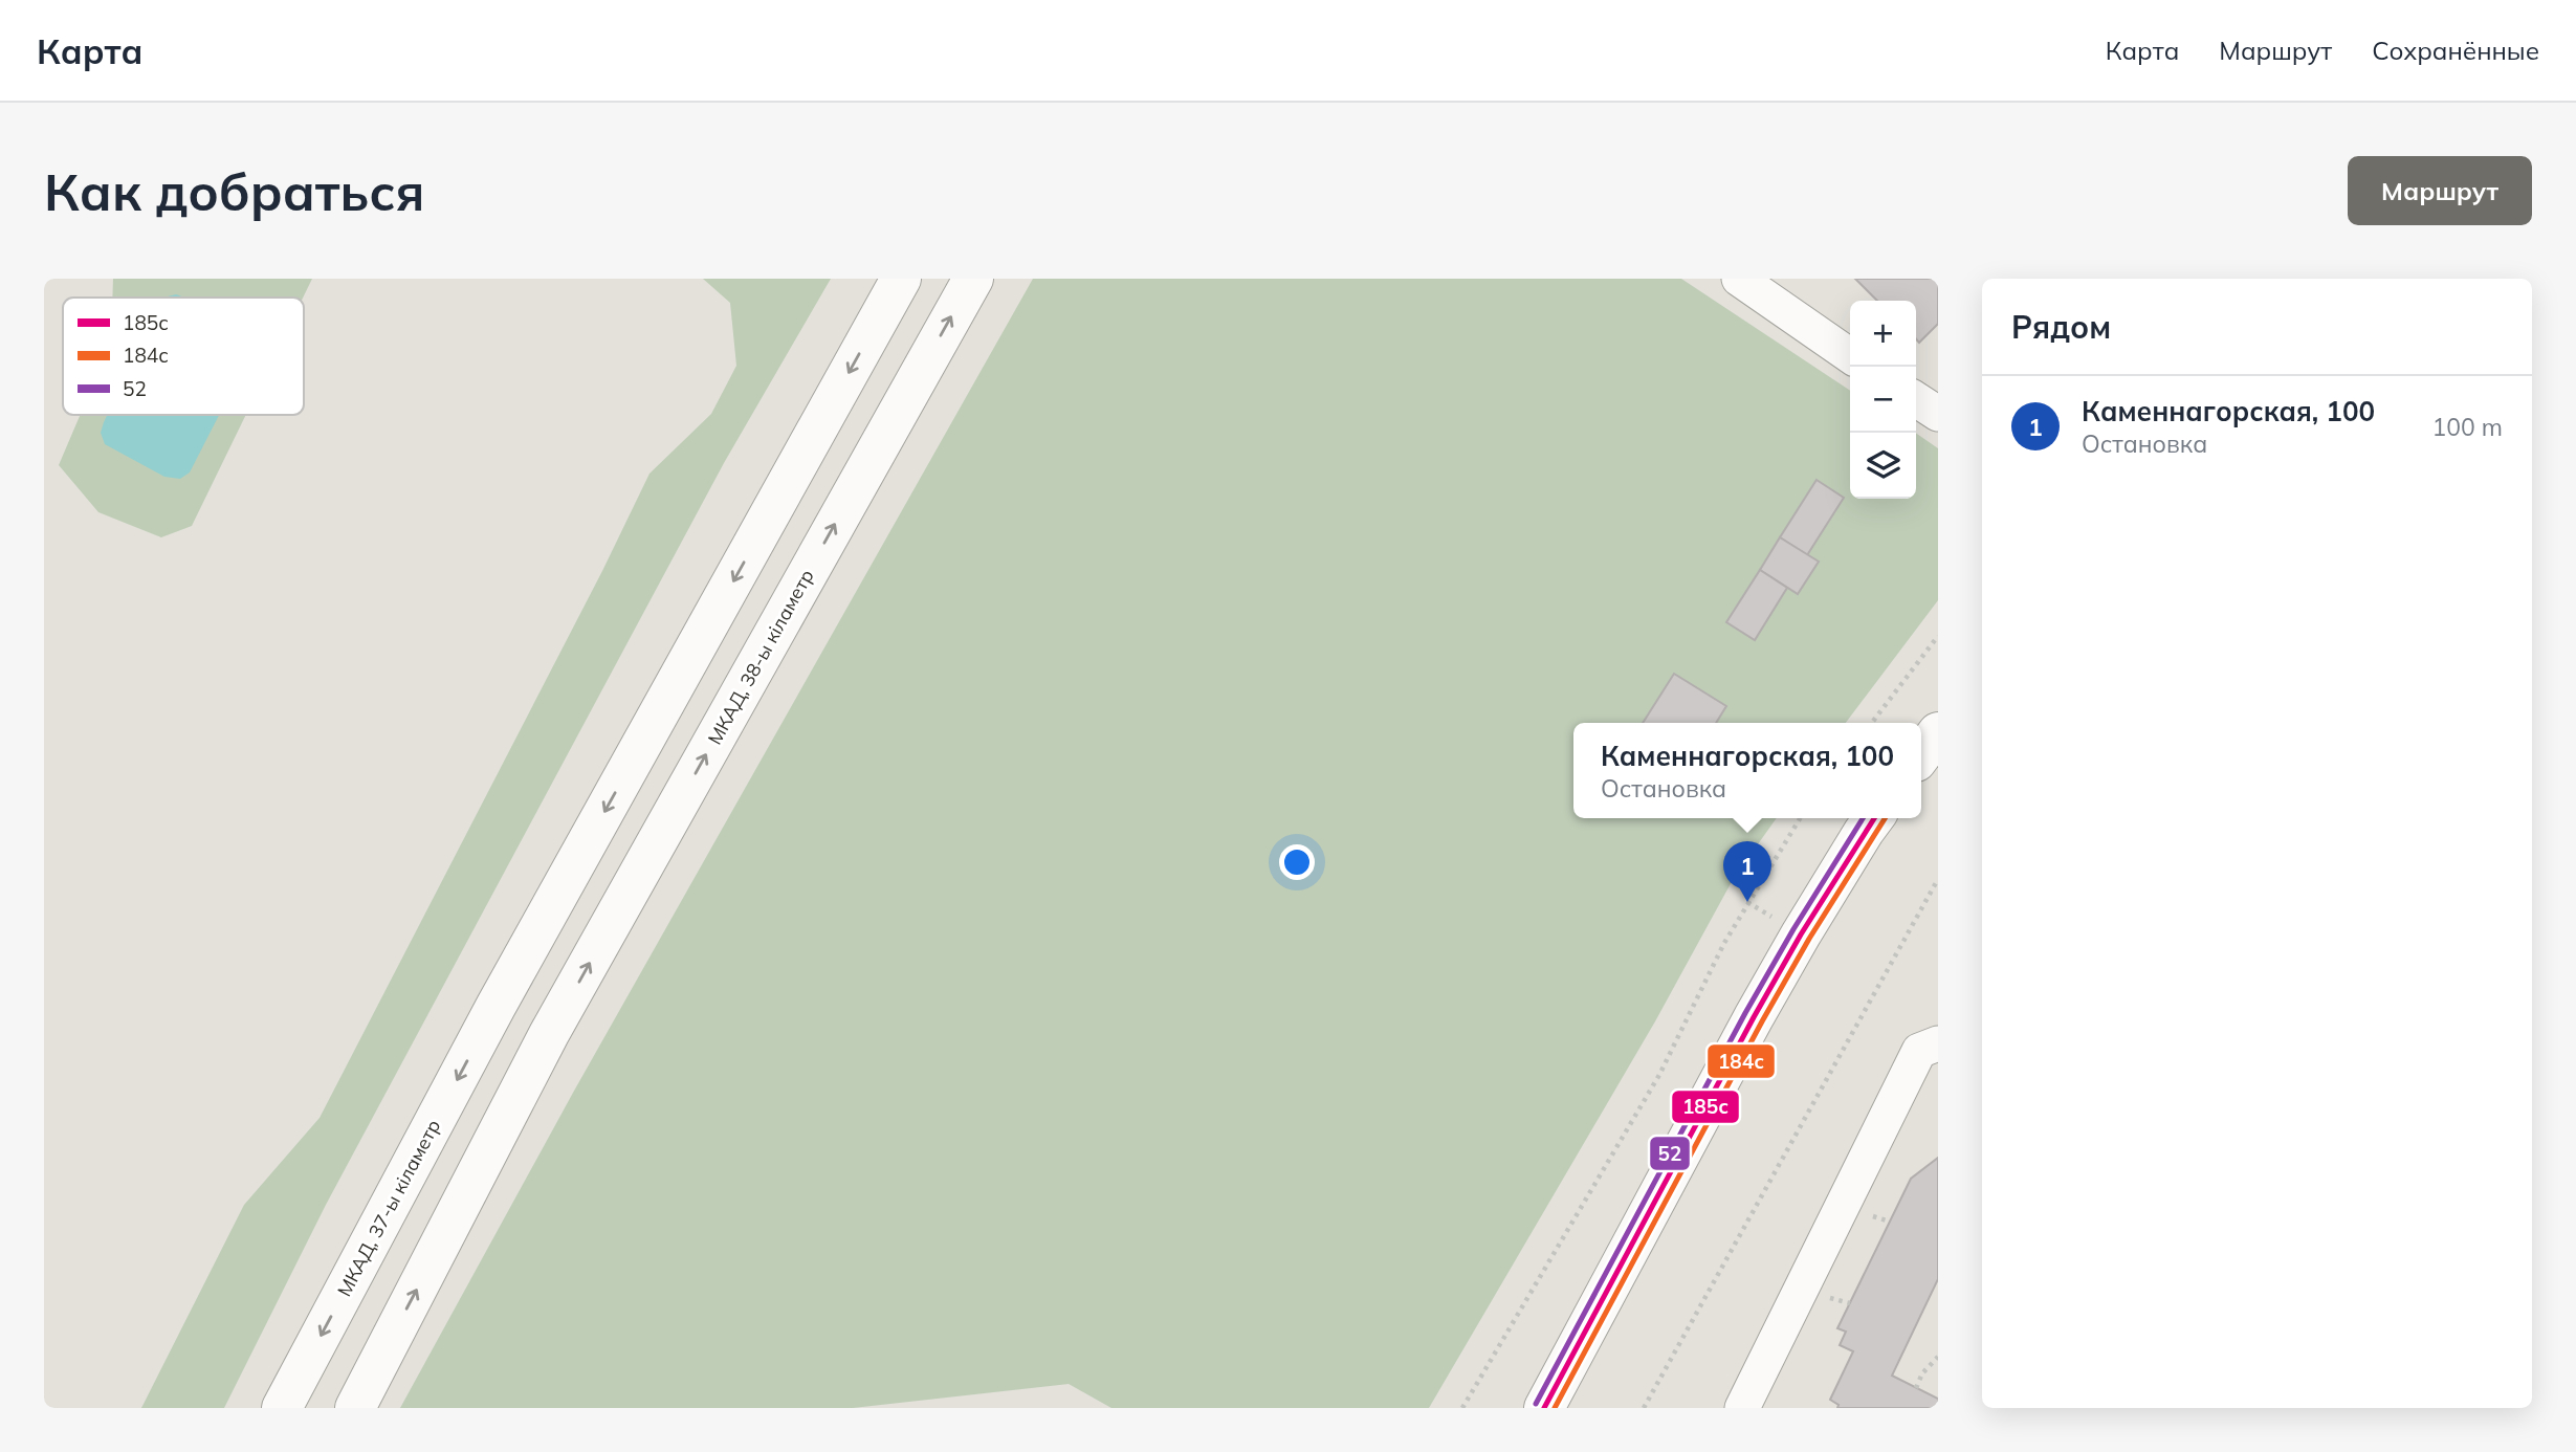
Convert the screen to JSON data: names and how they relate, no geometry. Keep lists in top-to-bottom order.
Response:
{
  "streets": {
    "main road": ["МКАД, 38-ы кіламетр", "МКАД, 37-ы кіламетр"]
  },
  "one_way": ["МКАД, 38-ы кіламетр", "МКАД, 37-ы кіламетр"],
  "lines": ["transit line 185с", "transit line 184с", "transit line 52"],
  "legend": ["185с", "184с", "52"],
  "page": {
    "header": "Карта",
    "nav": ["Карта", "Маршрут", "Сохранённые"],
    "buttons": "Маршрут",
    "title": "Как добраться",
    "heading": "Рядом",
    "map_buttons": ["+", "−"],
    "list": [
      {
        "mark": "1",
        "name": "Каменнагорская, 100",
        "note": "Остановка",
        "value": "100 m"
      }
    ],
    "popup": ["Каменнагорская, 100", "Остановка"],
    "pins": "1"
  }
}
